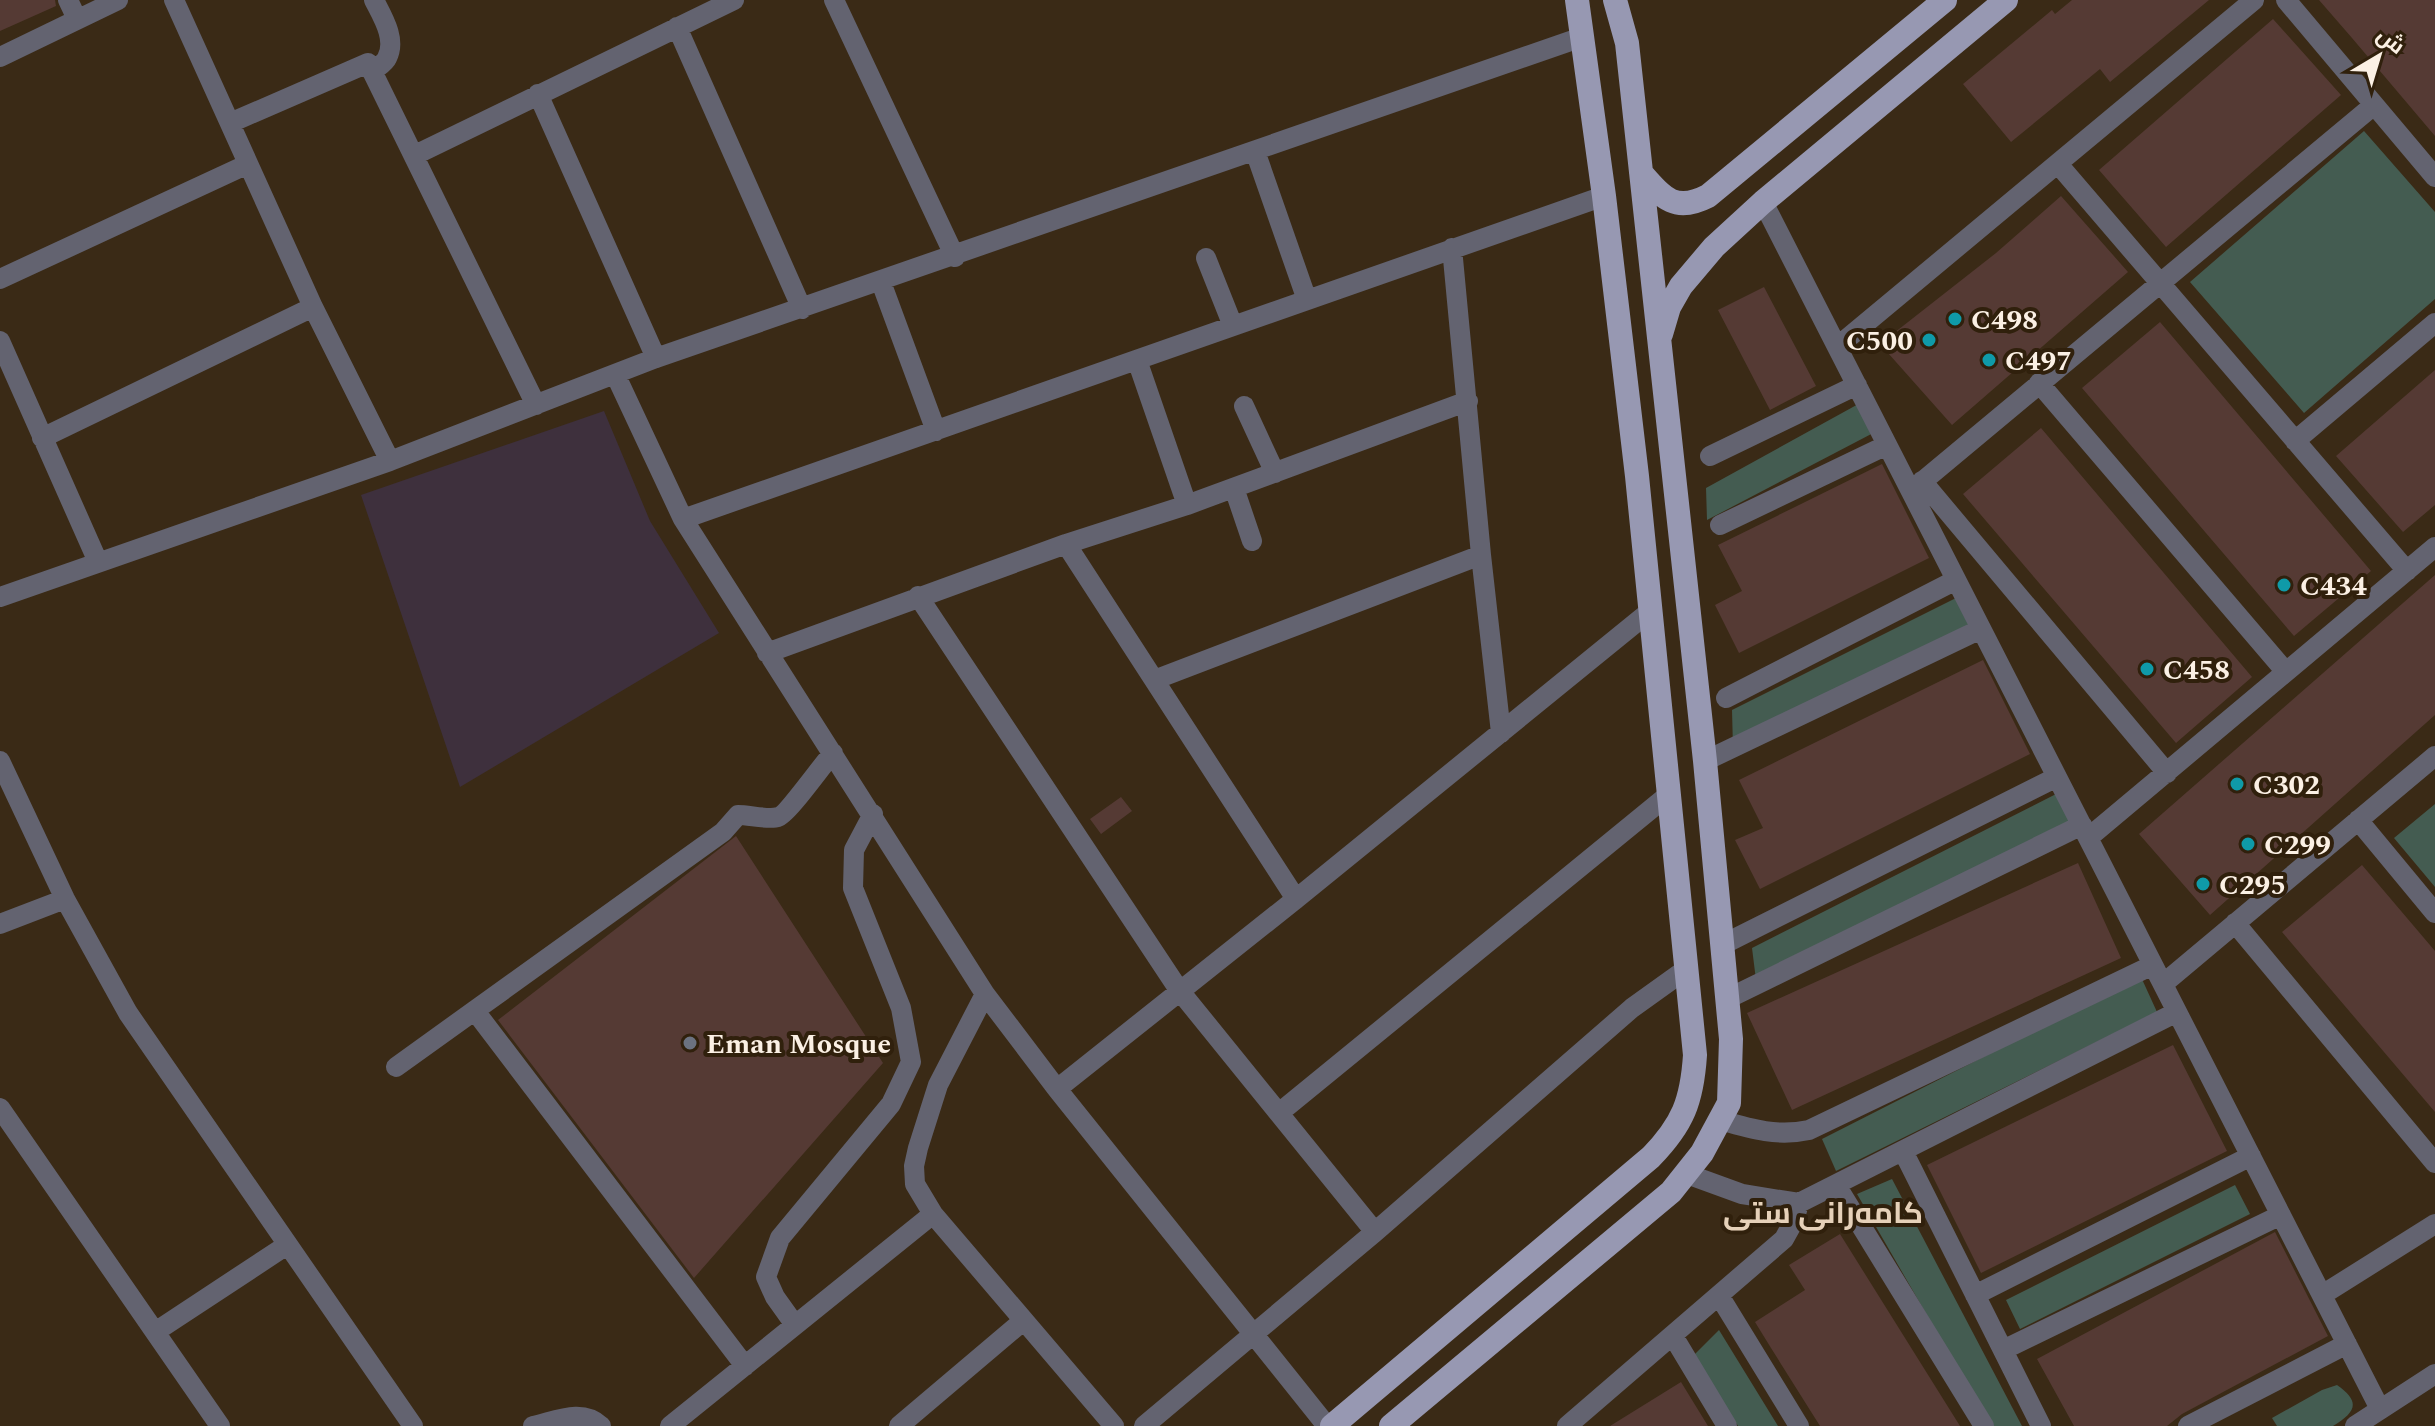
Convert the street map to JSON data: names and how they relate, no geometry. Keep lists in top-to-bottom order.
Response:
{
  "districts": ["كامه‌رانی ستی"],
  "places": [
    "C498",
    "C500",
    "C497",
    "C434",
    "C458",
    "C302",
    "C299",
    "C295",
    "Eman Mosque"
  ],
  "north": "top right"
}
